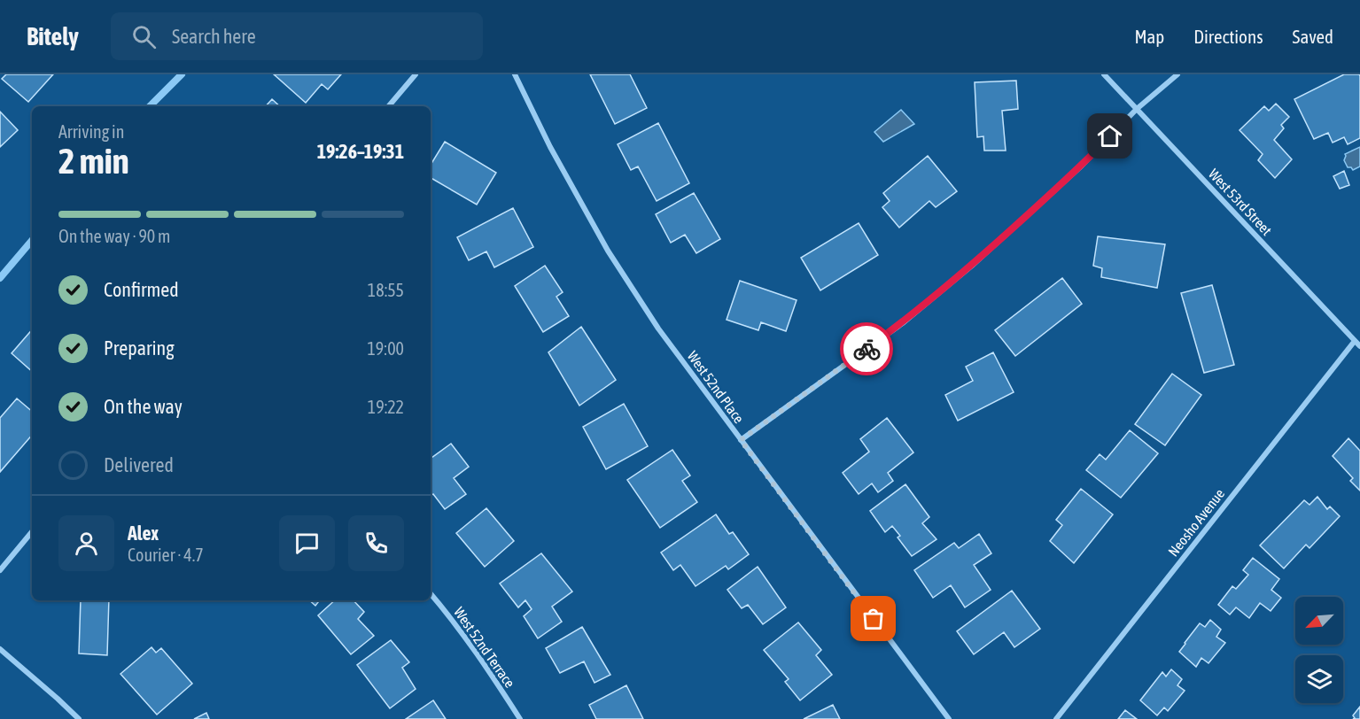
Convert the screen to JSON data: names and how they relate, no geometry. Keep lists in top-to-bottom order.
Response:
{
  "streets": {
    "street": [
      "West 53rd Street",
      "West 52nd Place",
      "Neosho Avenue",
      "West 52nd Terrace"
    ]
  },
  "crossings": [
    ["West 53rd Street", "Neosho Avenue"]
  ],
  "north": "bottom left",
  "page": {
    "header": "Bitely",
    "search": "Search here",
    "nav": ["Map", "Directions", "Saved"],
    "heading": ["2 min", "Arriving in", "19:26–19:31"],
    "panel": ["Alex", "Courier · 4.7"],
    "bar": "On the way · 90 m",
    "list": [
      ["Confirmed", "18:55"],
      ["Preparing", "19:00"],
      ["On the way", "19:22"],
      "Delivered"
    ]
  }
}
